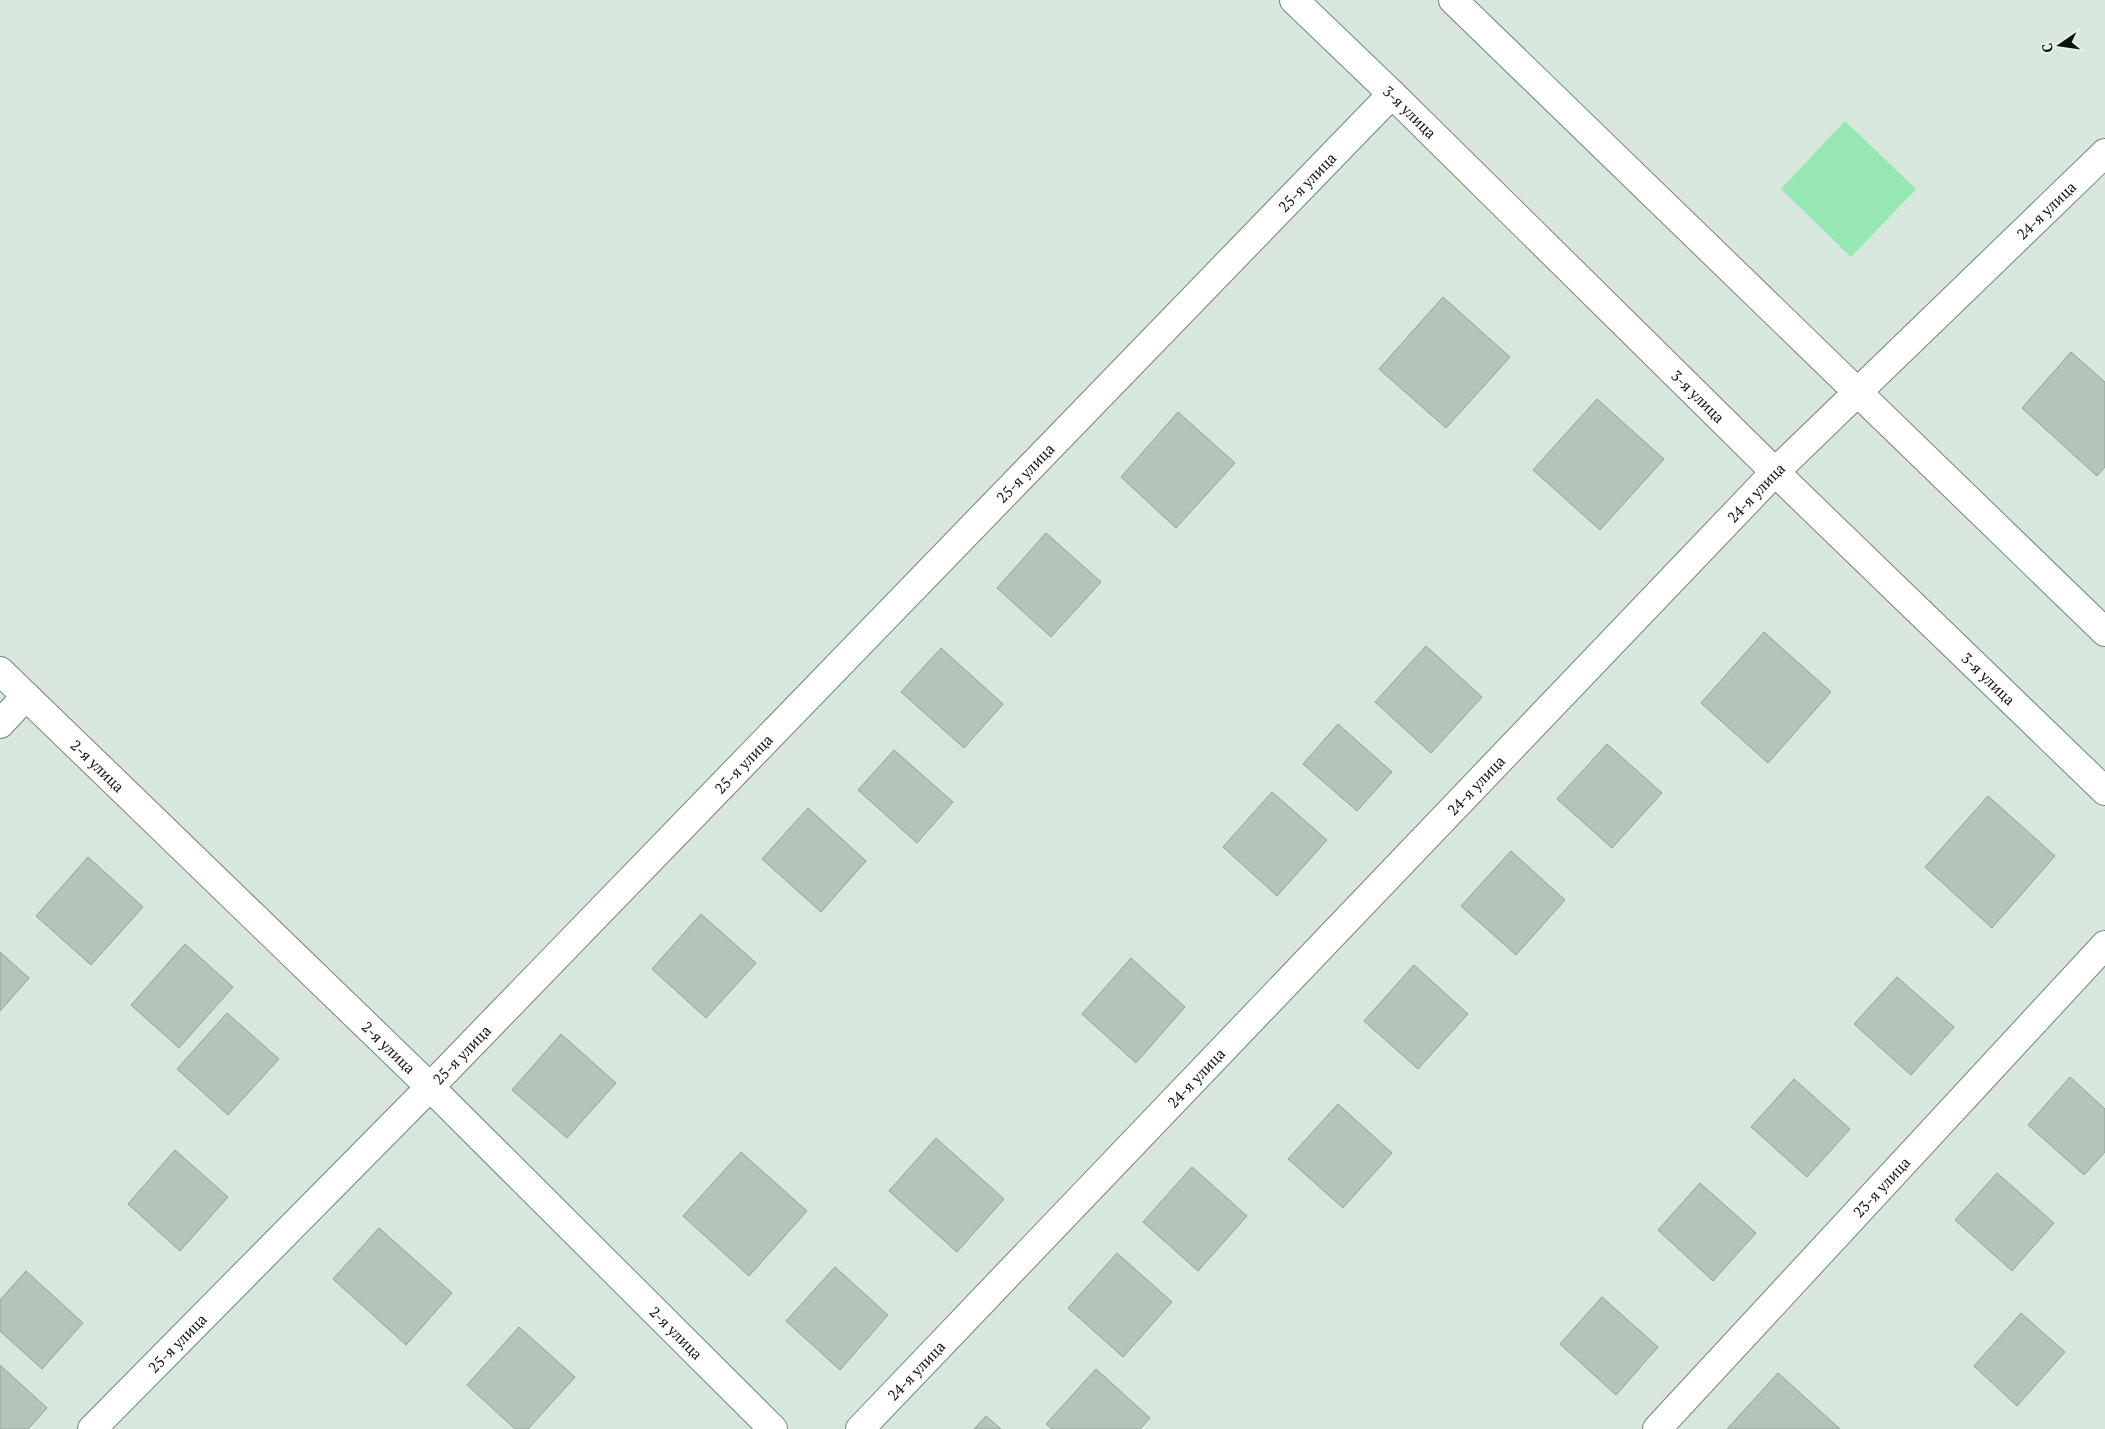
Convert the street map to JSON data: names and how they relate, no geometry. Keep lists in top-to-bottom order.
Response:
{
  "streets": {
    "street": [
      "3-я улица",
      "25-я улица",
      "24-я улица",
      "2-я улица",
      "23-я улица"
    ]
  },
  "crossings": [
    ["3-я улица", "25-я улица"],
    ["3-я улица", "24-я улица"],
    ["25-я улица", "2-я улица"]
  ],
  "north": "left"
}
